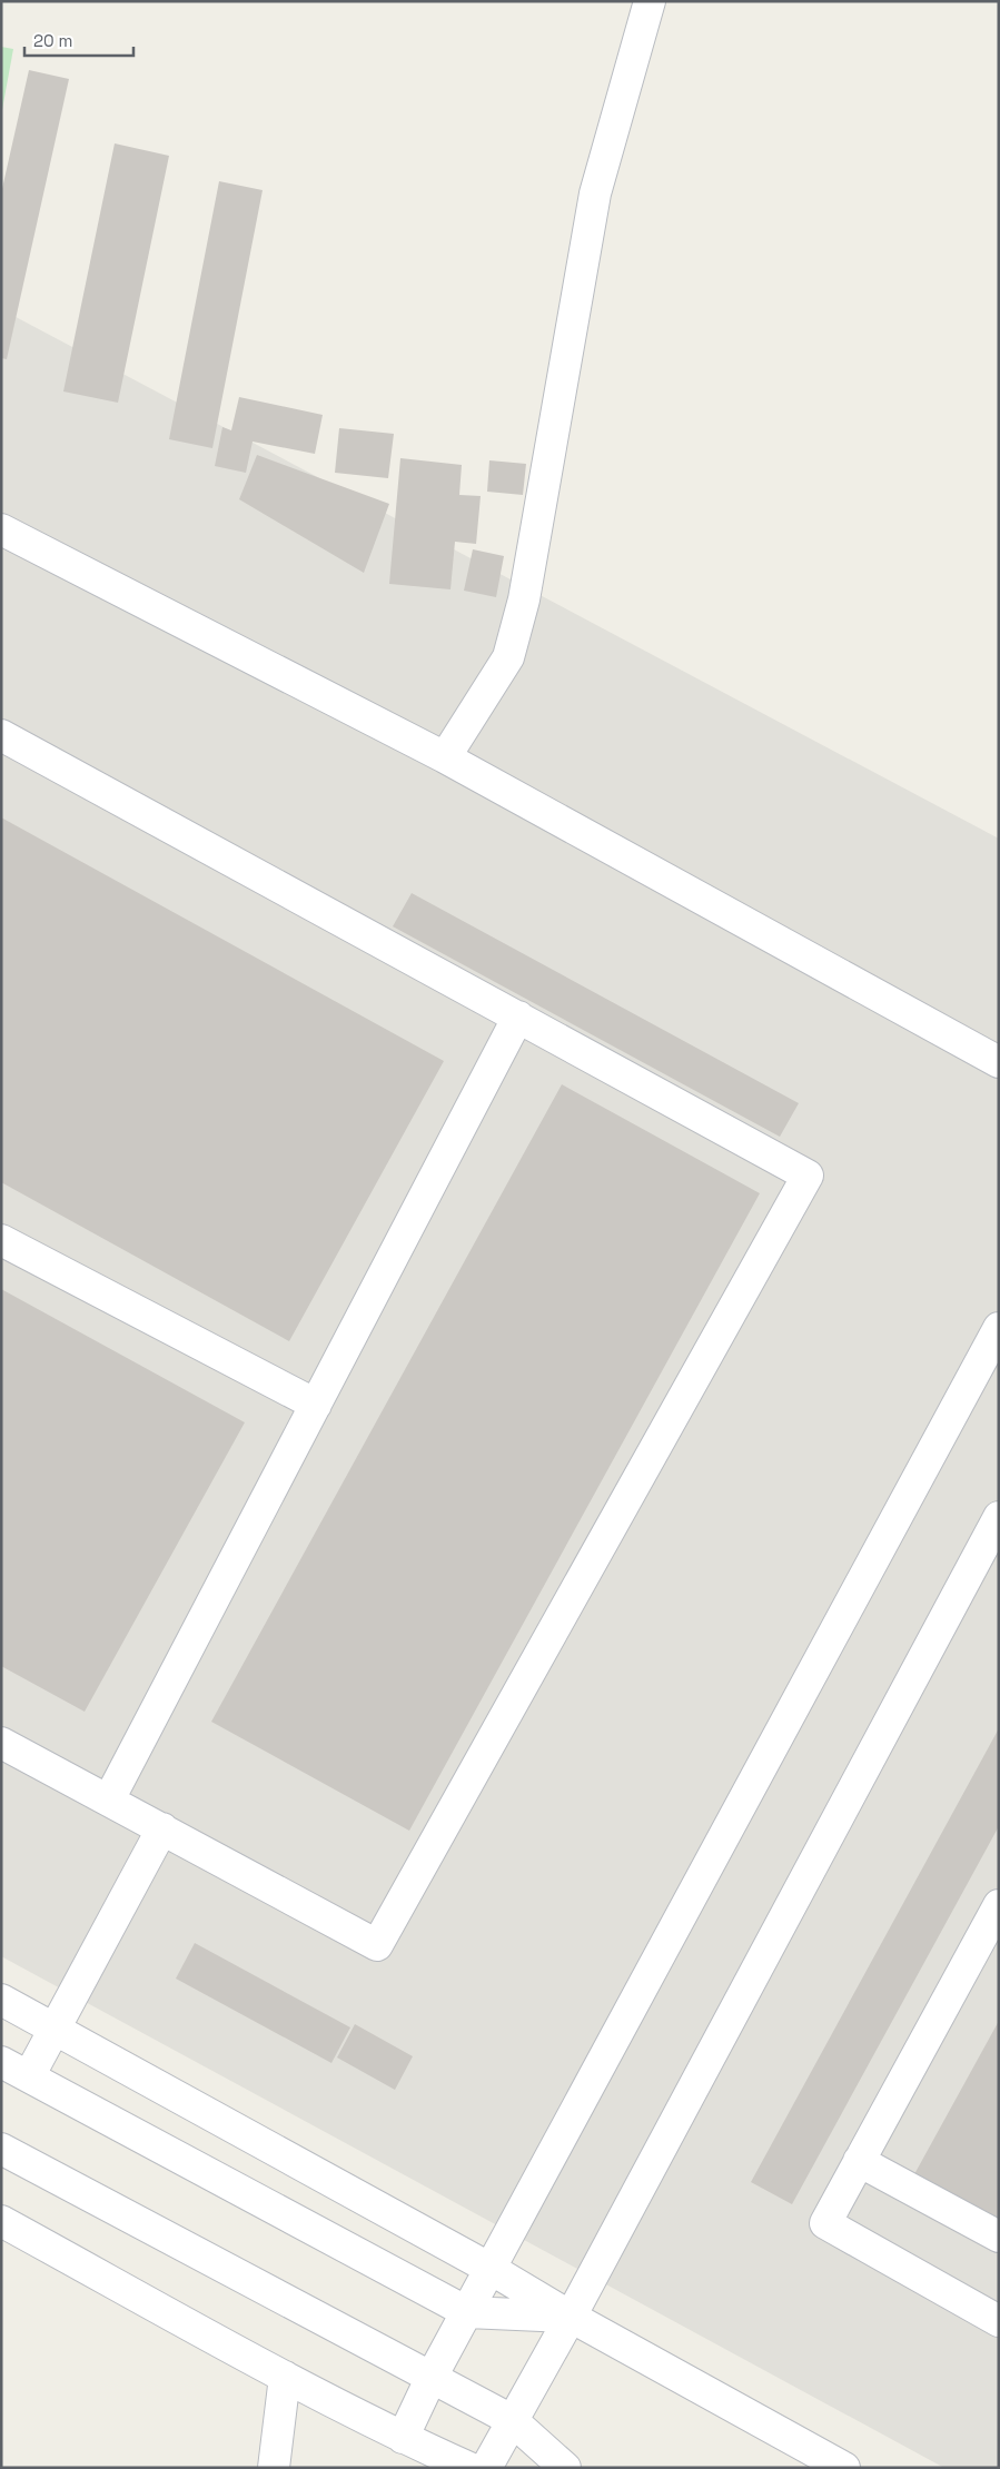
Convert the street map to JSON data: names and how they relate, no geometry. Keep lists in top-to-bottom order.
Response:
{
  "scale_bar": "20 m"
}
